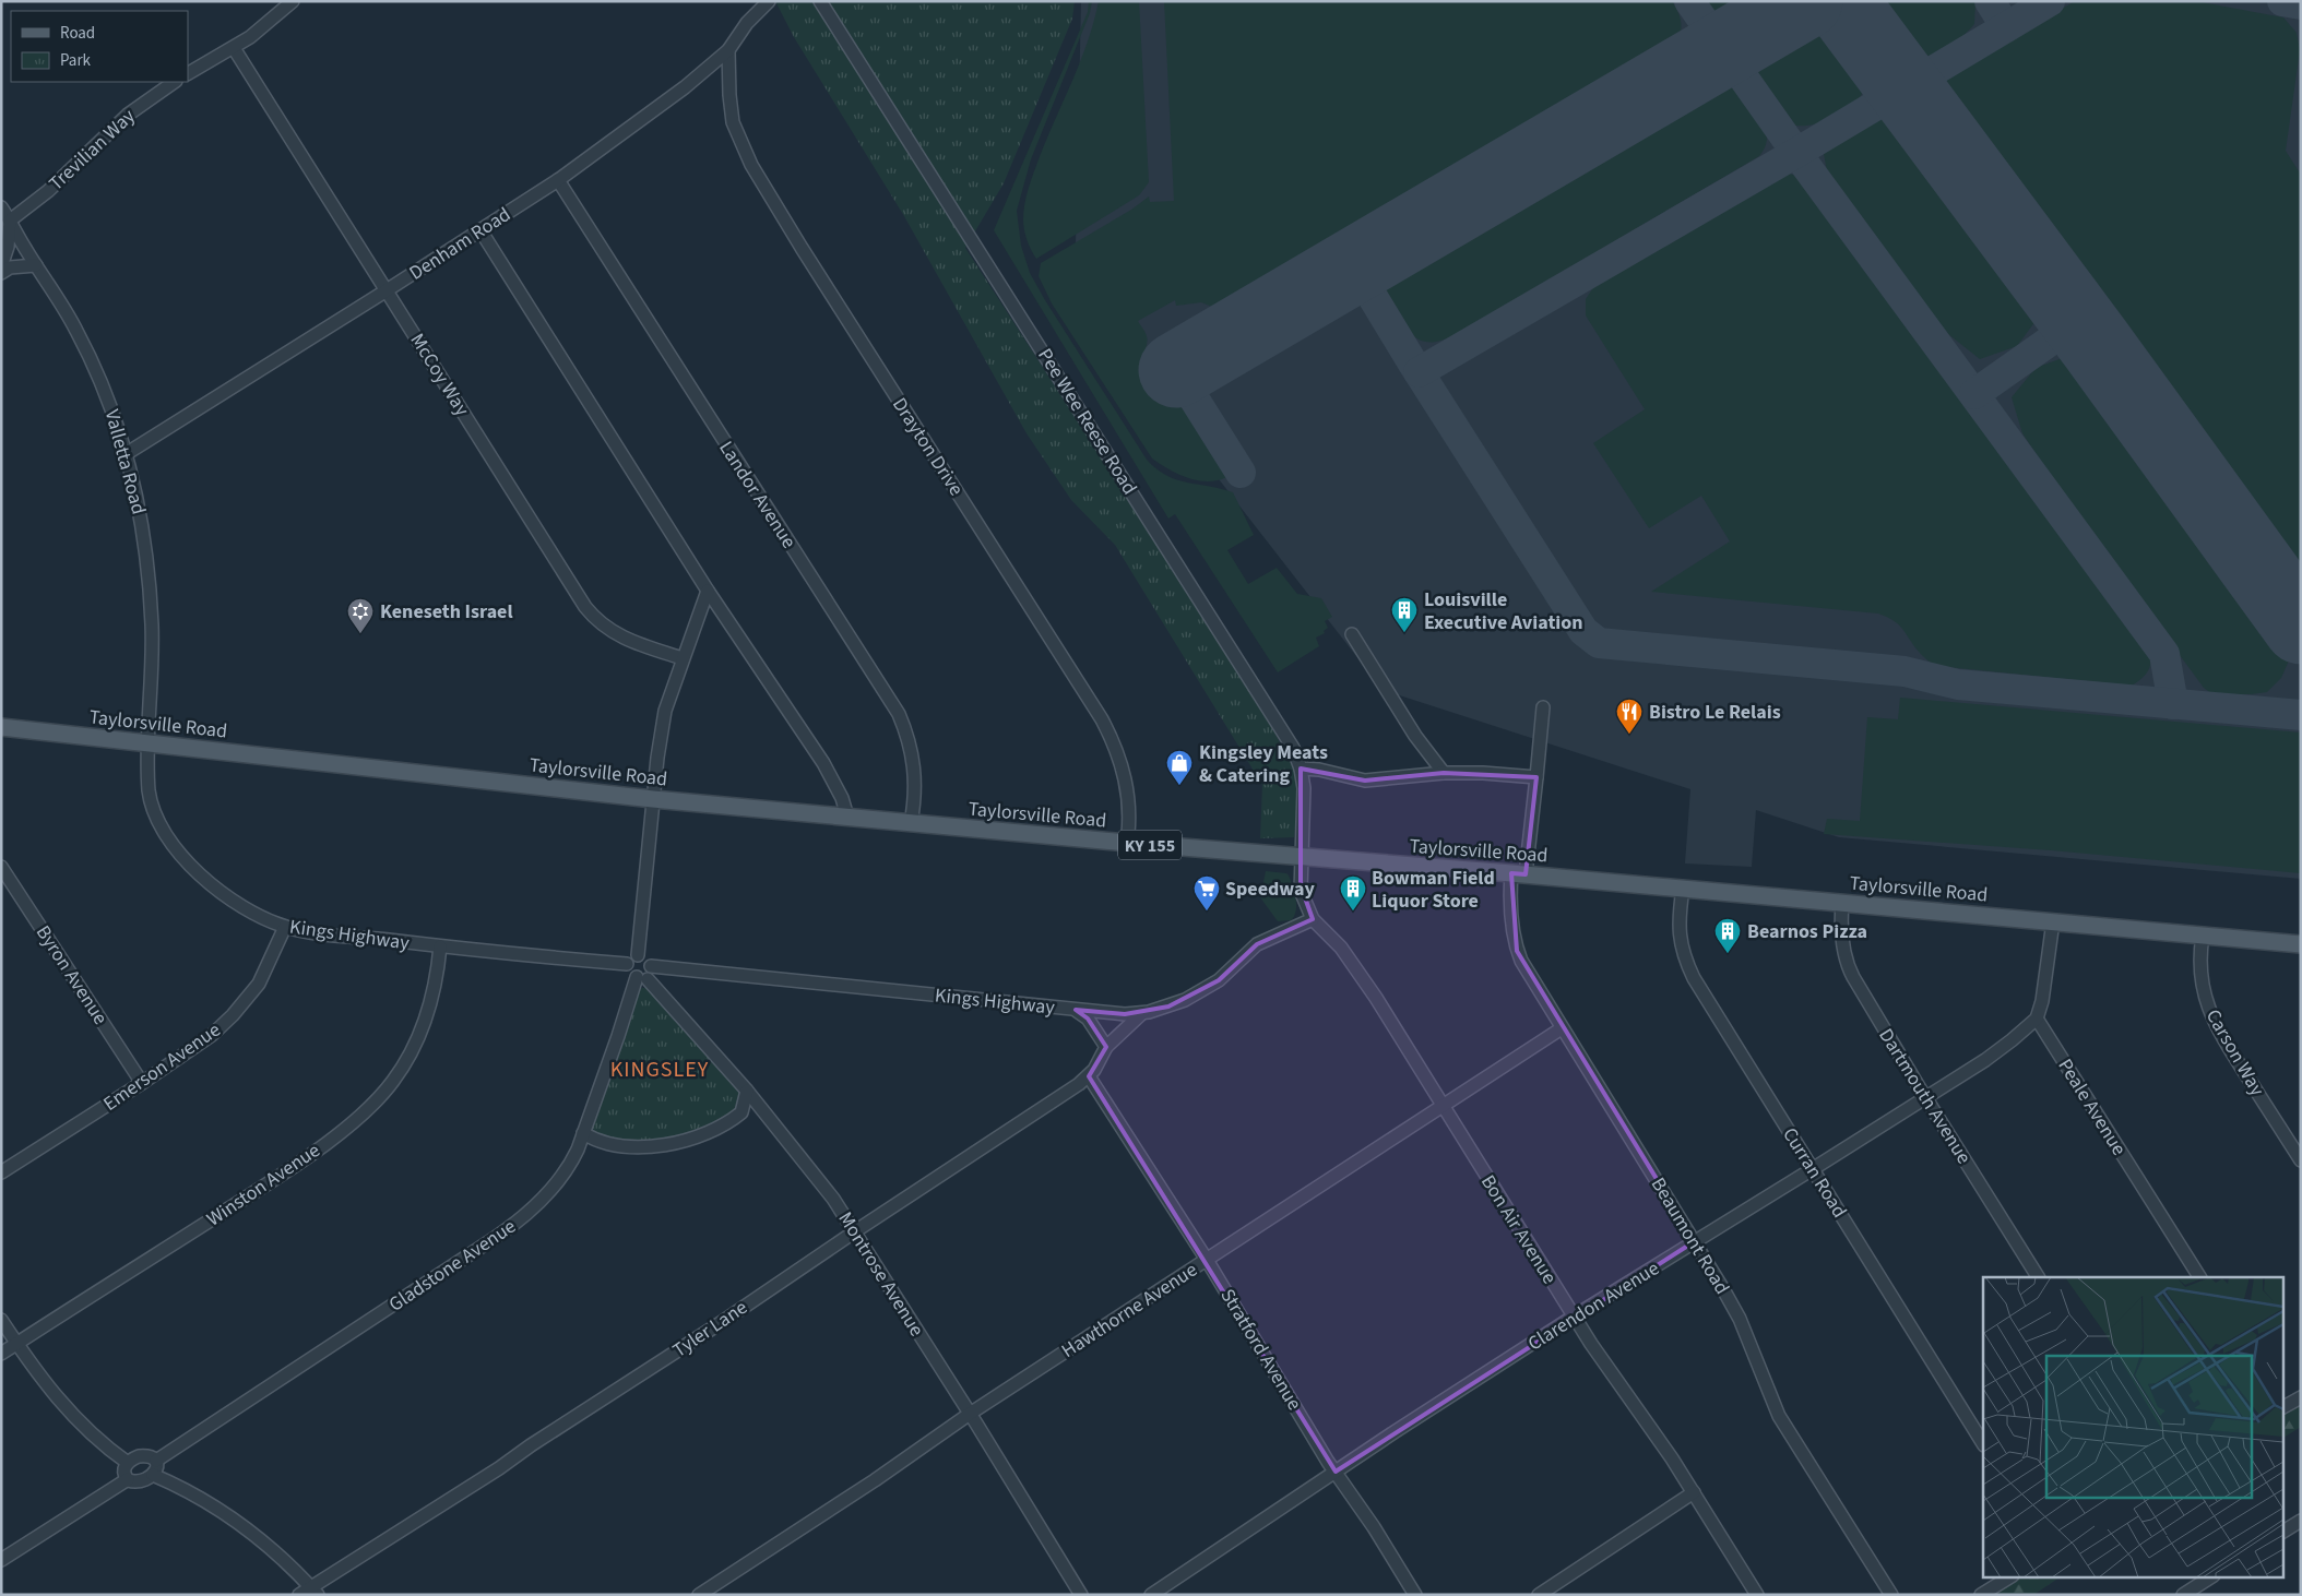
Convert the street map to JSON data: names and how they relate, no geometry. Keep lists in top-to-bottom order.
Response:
{
  "streets": {
    "main road": ["Taylorsville Road", "KY 155"],
    "street": [
      "Trevilian Way",
      "Denham Road",
      "McCoy Way",
      "Pee Wee Reese Road",
      "Drayton Drive",
      "Valletta Road",
      "Landor Avenue",
      "Kings Highway",
      "Byron Avenue",
      "Carson Way",
      "Emerson Avenue",
      "Dartmouth Avenue",
      "Peale Avenue",
      "Curran Road",
      "Winston Avenue",
      "Bon Air Avenue",
      "Beaumont Road",
      "Gladstone Avenue",
      "Montrose Avenue",
      "Clarendon Avenue",
      "Hawthorne Avenue",
      "Tyler Lane",
      "Stratford Avenue"
    ]
  },
  "crossings": [
    ["Trevilian Way", "Valletta Road"],
    ["Denham Road", "McCoy Way"],
    ["Denham Road", "Drayton Drive"],
    ["Denham Road", "Valletta Road"],
    ["Denham Road", "Landor Avenue"],
    ["Pee Wee Reese Road", "Taylorsville Road"],
    ["Pee Wee Reese Road", "Bon Air Avenue"],
    ["Drayton Drive", "Taylorsville Road"],
    ["Valletta Road", "Taylorsville Road"],
    ["Valletta Road", "Kings Highway"],
    ["Landor Avenue", "Taylorsville Road"],
    ["Taylorsville Road", "Kings Highway"],
    ["Taylorsville Road", "Carson Way"],
    ["Taylorsville Road", "Dartmouth Avenue"],
    ["Taylorsville Road", "Curran Road"],
    ["Taylorsville Road", "Bon Air Avenue"],
    ["Taylorsville Road", "Beaumont Road"],
    ["Kings Highway", "Emerson Avenue"],
    ["Kings Highway", "Winston Avenue"],
    ["Kings Highway", "Bon Air Avenue"],
    ["Kings Highway", "Gladstone Avenue"],
    ["Kings Highway", "Montrose Avenue"],
    ["Kings Highway", "Tyler Lane"],
    ["Byron Avenue", "Emerson Avenue"],
    ["Dartmouth Avenue", "Clarendon Avenue"],
    ["Peale Avenue", "Clarendon Avenue"],
    ["Curran Road", "Clarendon Avenue"],
    ["Bon Air Avenue", "Clarendon Avenue"],
    ["Bon Air Avenue", "Hawthorne Avenue"],
    ["Beaumont Road", "Clarendon Avenue"],
    ["Beaumont Road", "Hawthorne Avenue"],
    ["Gladstone Avenue", "Montrose Avenue"],
    ["Montrose Avenue", "Hawthorne Avenue"],
    ["Montrose Avenue", "Tyler Lane"],
    ["Clarendon Avenue", "Stratford Avenue"],
    ["Hawthorne Avenue", "Stratford Avenue"],
    ["Tyler Lane", "Stratford Avenue"]
  ],
  "districts": ["KINGSLEY"],
  "places": {
    "building": ["Louisville Executive Aviation", "Bowman Field Liquor Store", "Bearnos Pizza"],
    "synagogue": ["Keneseth Israel"],
    "restaurant": ["Bistro Le Relais"],
    "shop": ["Kingsley Meats & Catering"],
    "supermarket": ["Speedway"]
  },
  "legend": ["Road", "Park"]
}
